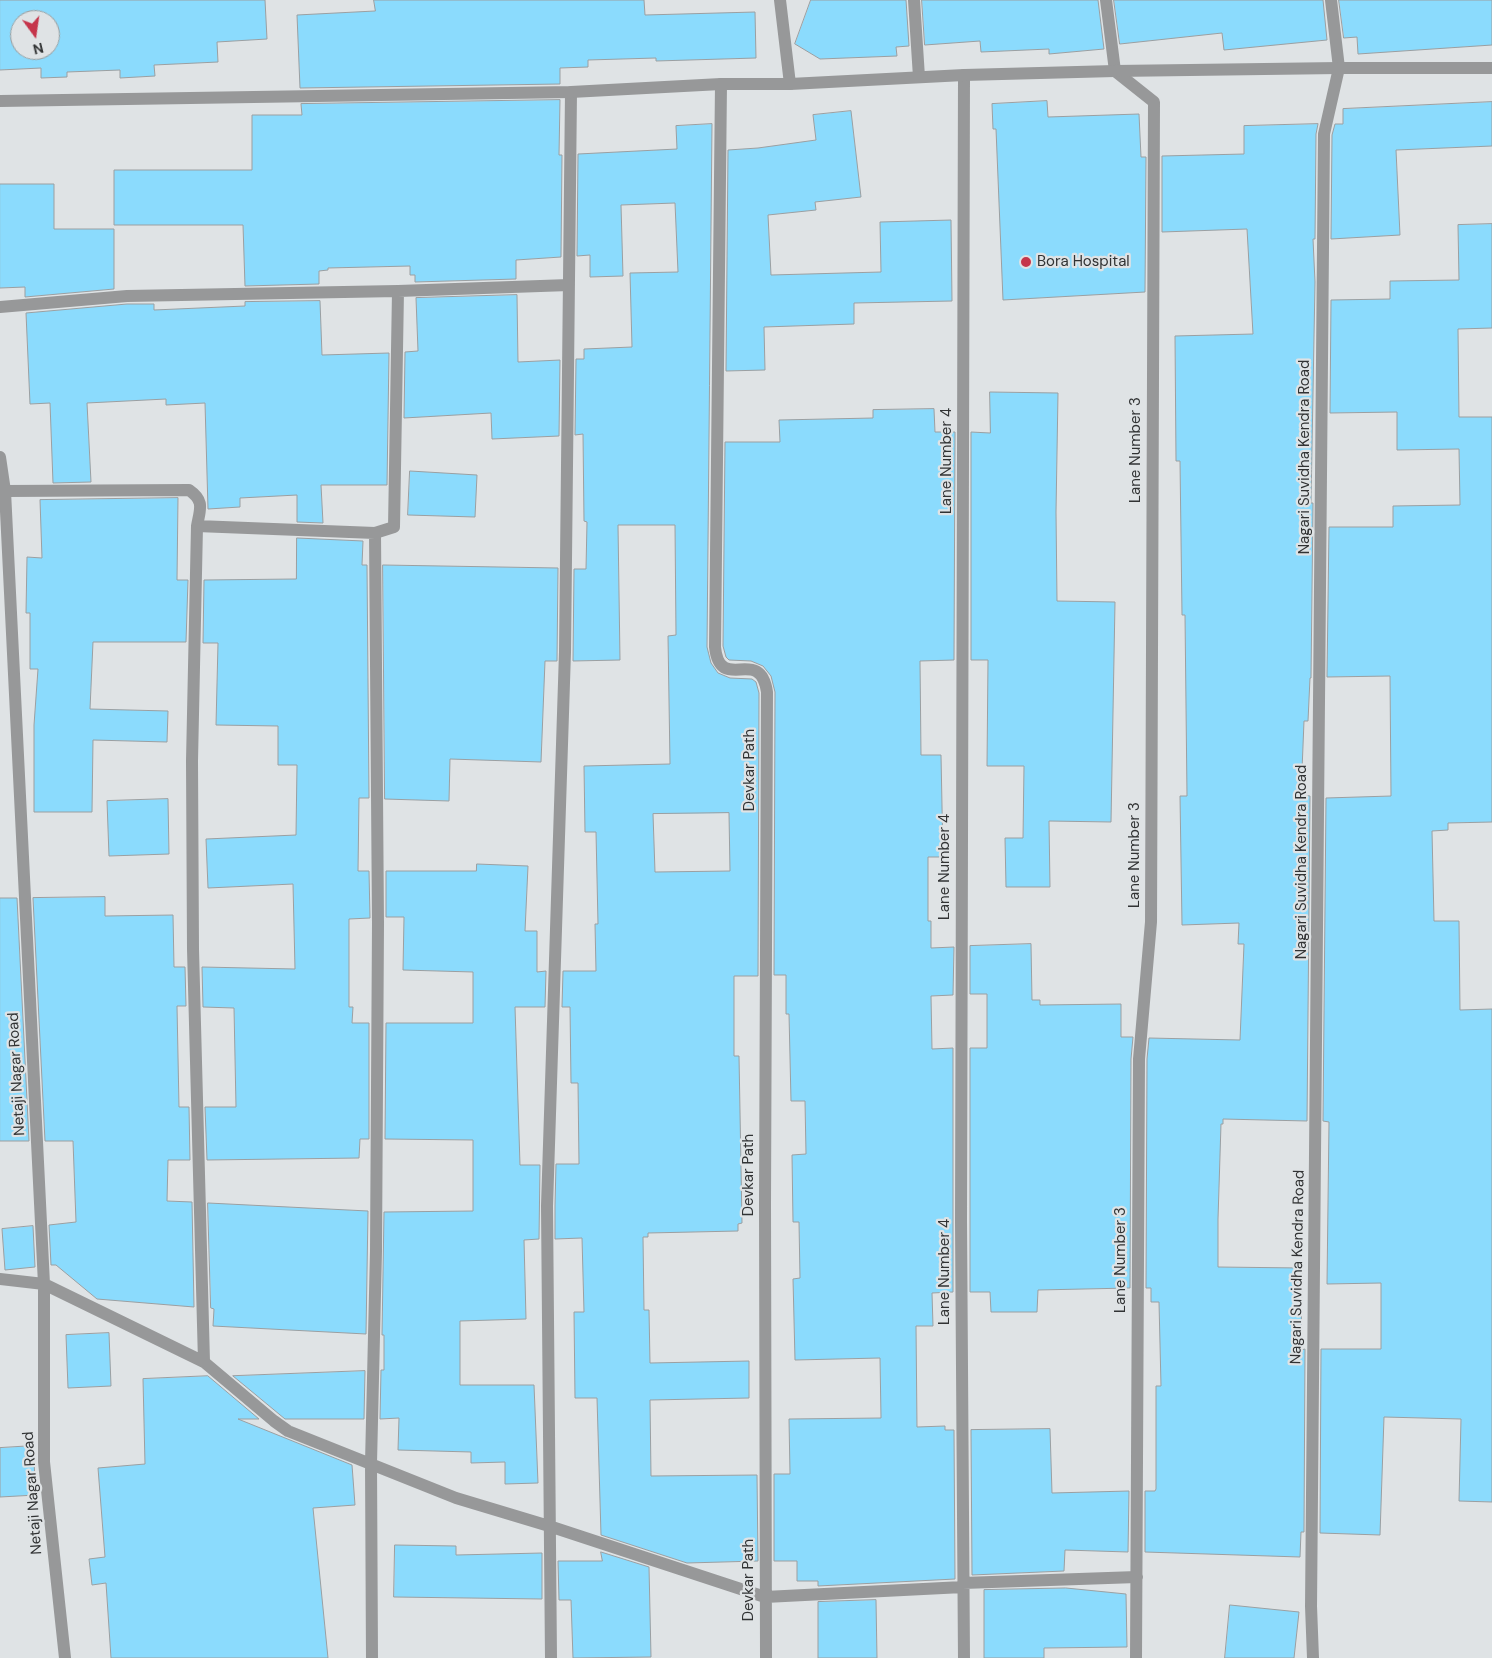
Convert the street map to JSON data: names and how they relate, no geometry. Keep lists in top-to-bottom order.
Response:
{
  "streets": {
    "street": [
      "Lane Number 3",
      "Nagari Suvidha Kendra Road",
      "Lane Number 4",
      "Devkar Path",
      "Netaji Nagar Road"
    ]
  },
  "places": ["Bora Hospital"],
  "north": "bottom"
}
